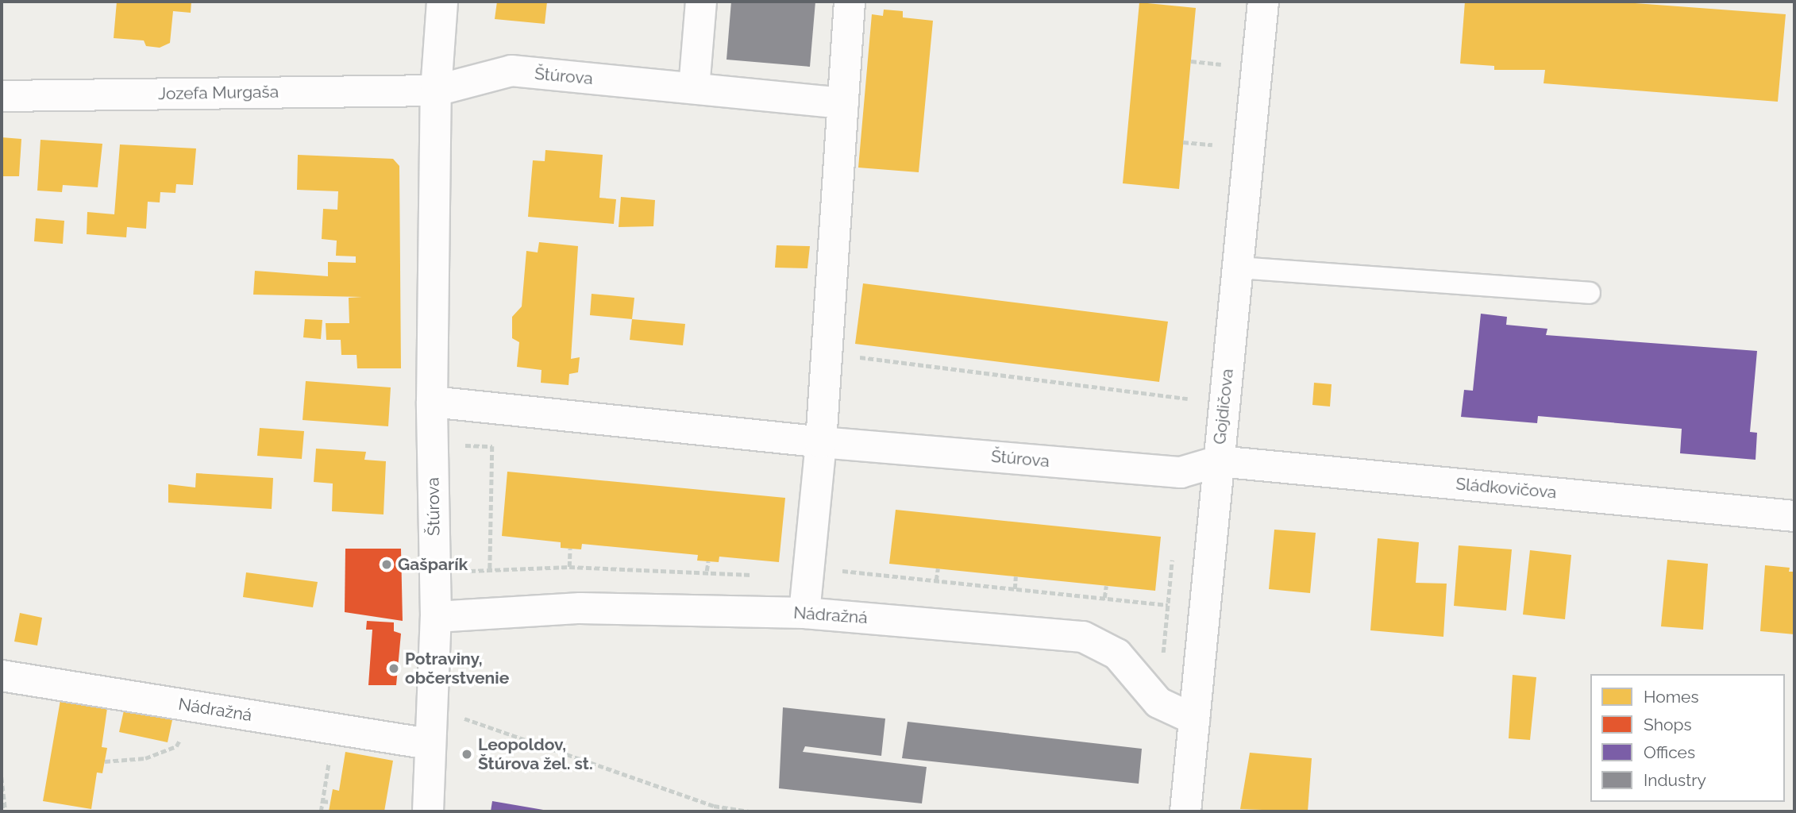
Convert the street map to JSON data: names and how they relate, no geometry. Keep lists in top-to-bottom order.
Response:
{
  "streets": {
    "street": [
      "Štúrova",
      "Jozefa Murgaša",
      "Gojdičova",
      "Sládkovičova",
      "Nádražná"
    ]
  },
  "crossings": [
    ["Štúrova", "Jozefa Murgaša"],
    ["Štúrova", "Gojdičova"],
    ["Štúrova", "Sládkovičova"],
    ["Štúrova", "Nádražná"],
    ["Gojdičova", "Sládkovičova"],
    ["Gojdičova", "Nádražná"]
  ],
  "places": ["Gašparík", "Potraviny, občerstvenie", "Leopoldov, Štúrova žel. st."],
  "legend": [
    "Homes",
    "Shops",
    "Offices",
    "Industry"
  ]
}
